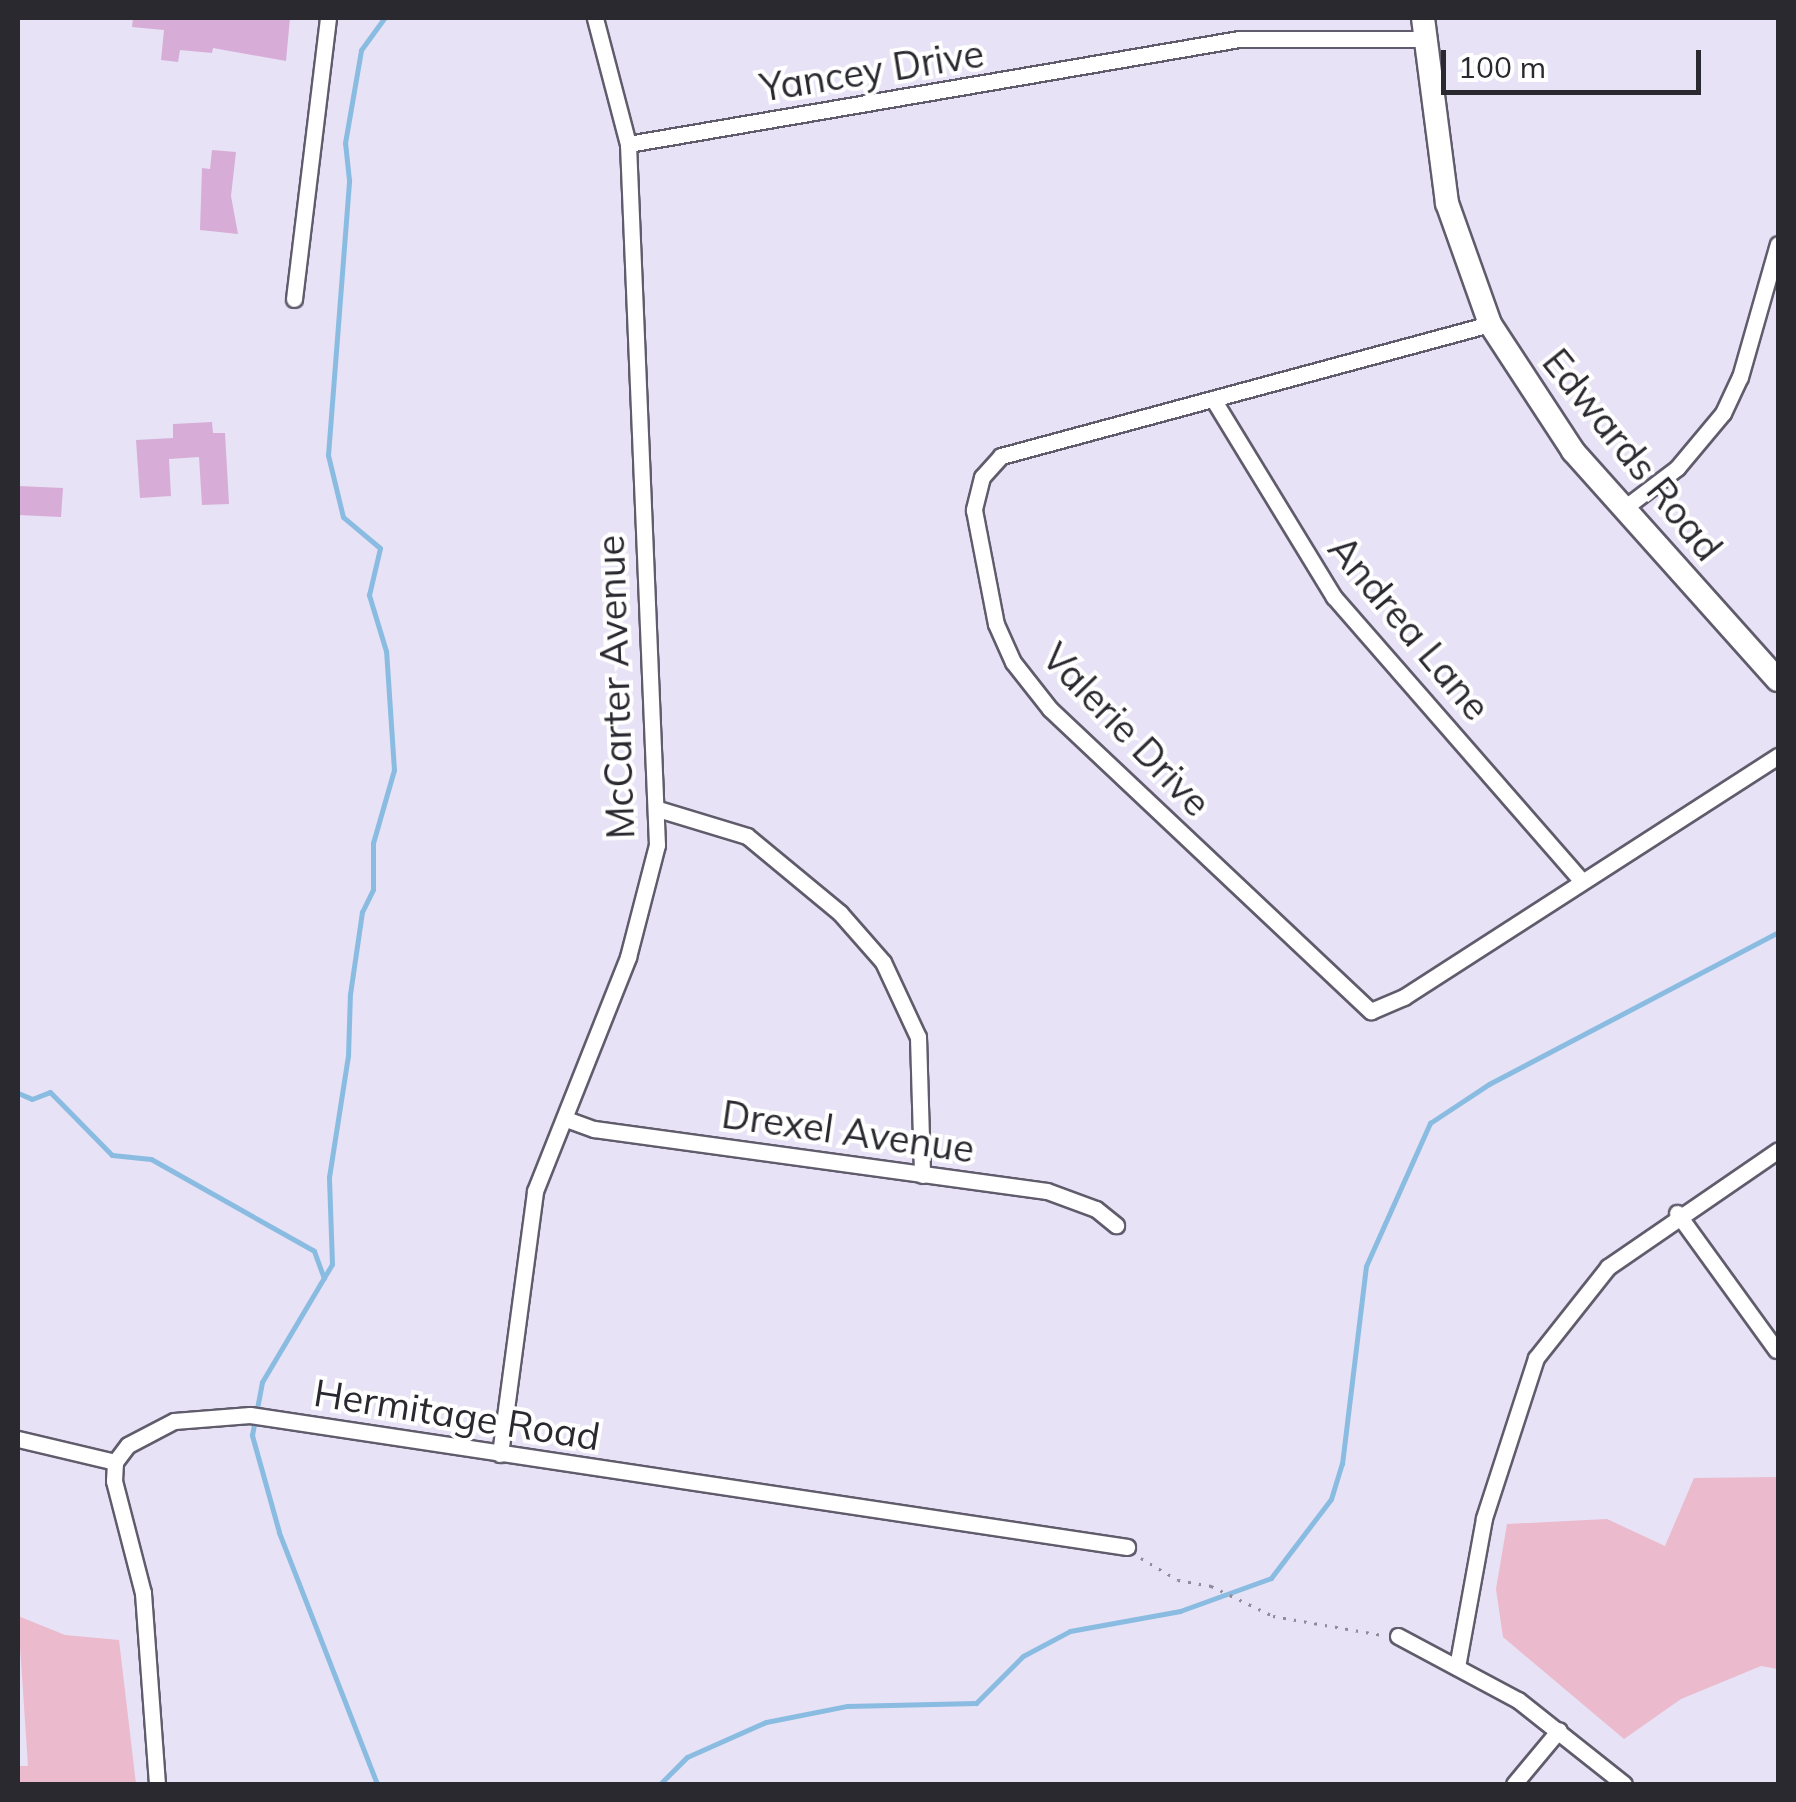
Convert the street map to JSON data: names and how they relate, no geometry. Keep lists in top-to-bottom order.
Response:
{
  "streets": {
    "street": [
      "Yancey Drive",
      "Edwards Road",
      "Andrea Lane",
      "McCarter Avenue",
      "Valerie Drive",
      "Drexel Avenue",
      "Hermitage Road"
    ]
  },
  "crossings": [
    ["Yancey Drive", "Edwards Road"],
    ["Yancey Drive", "McCarter Avenue"],
    ["Edwards Road", "Valerie Drive"],
    ["Andrea Lane", "Valerie Drive"],
    ["McCarter Avenue", "Drexel Avenue"],
    ["McCarter Avenue", "Hermitage Road"]
  ],
  "scale_bar": "100 m"
}
